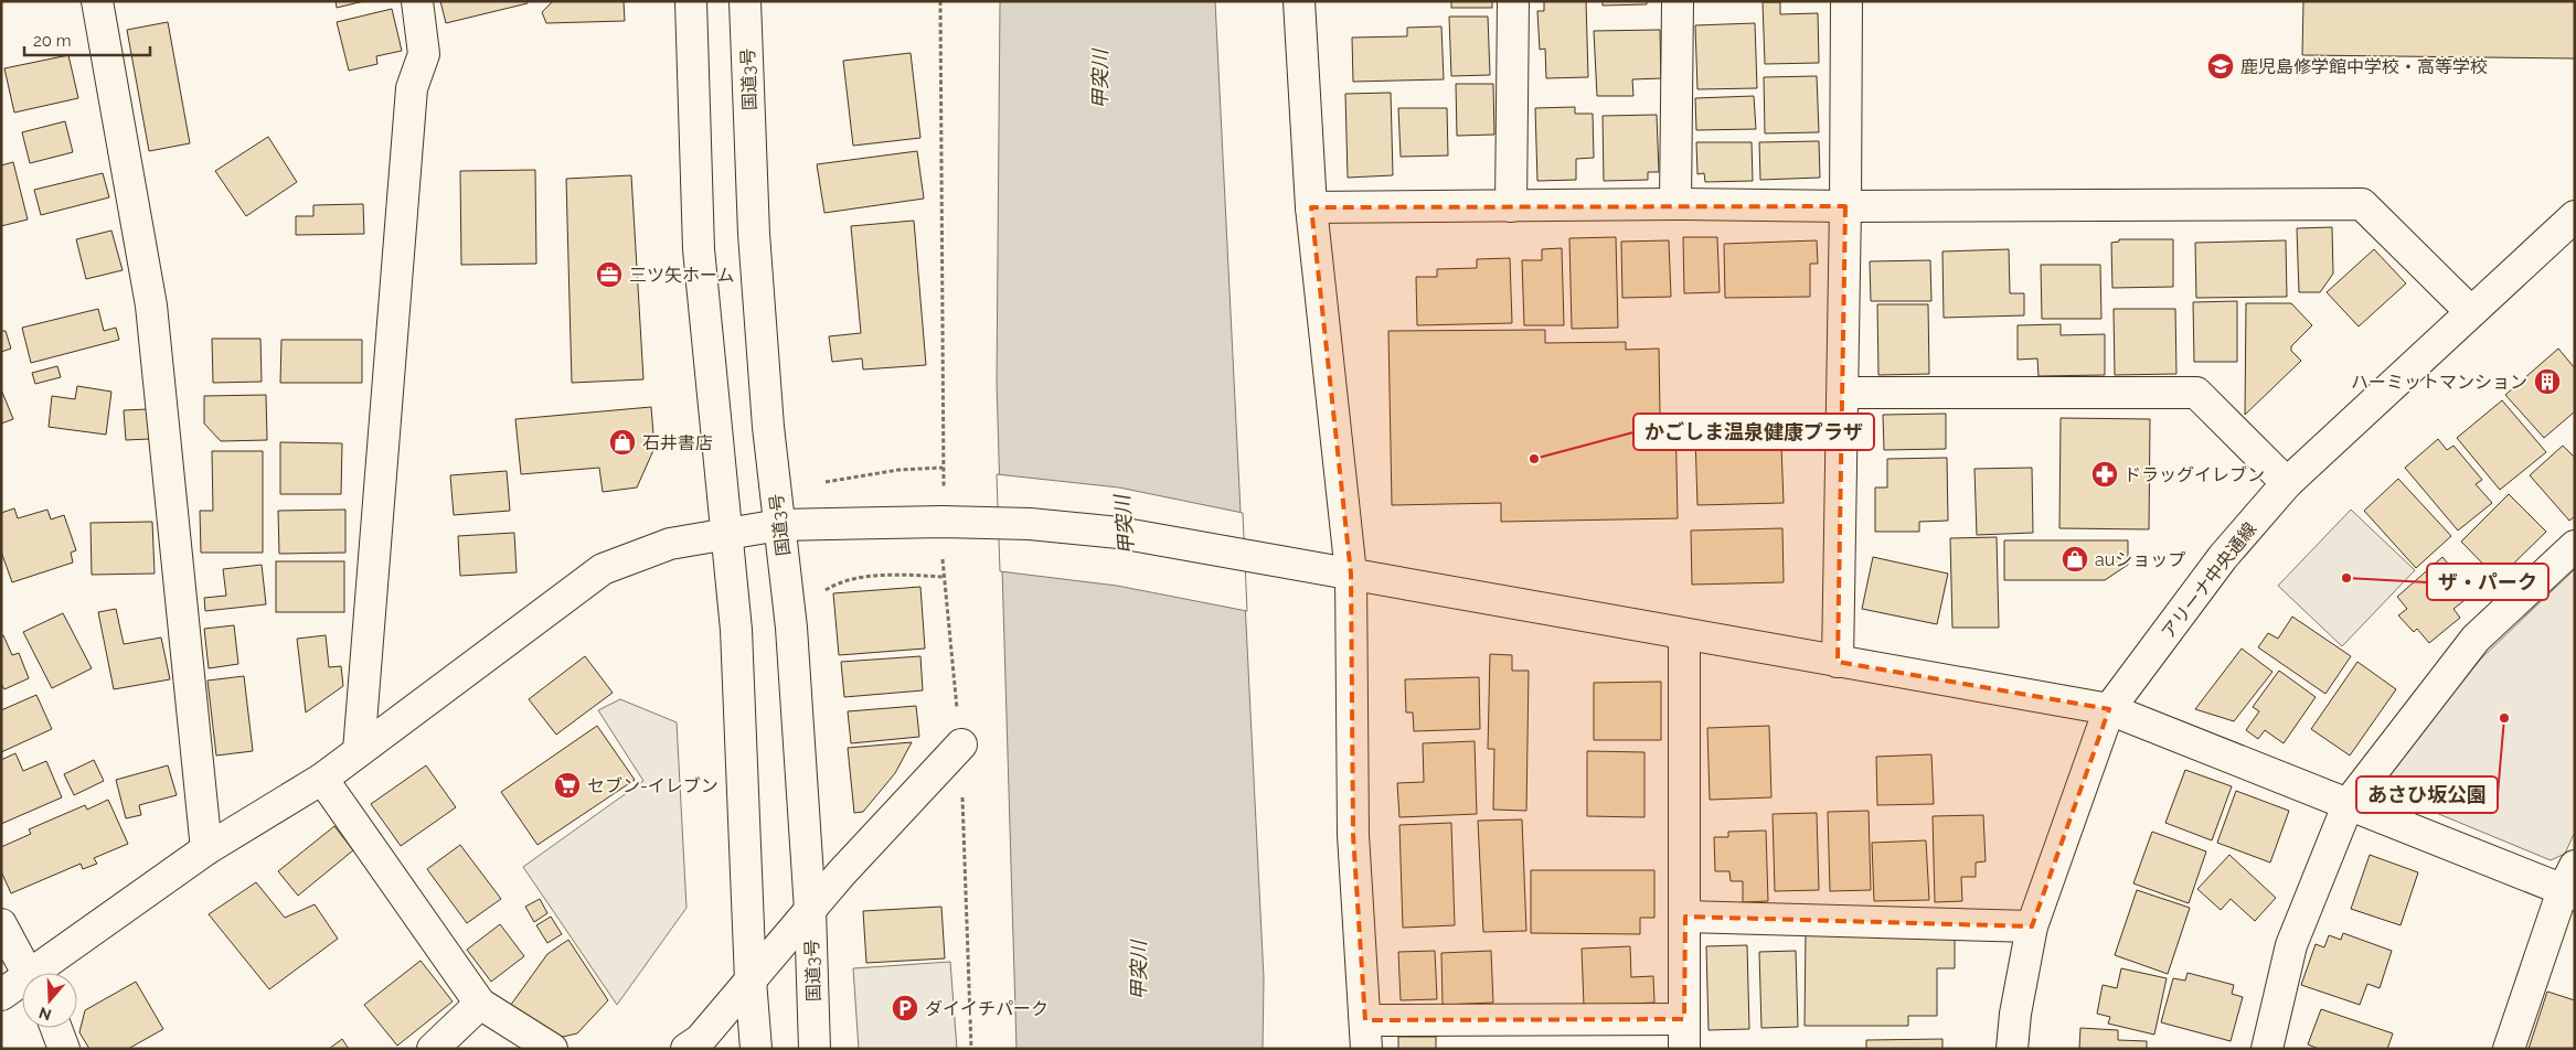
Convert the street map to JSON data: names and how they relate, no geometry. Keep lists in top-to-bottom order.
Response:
{
  "streets": {
    "main road": ["国道3号", "アリーナ中央通線"]
  },
  "water": ["甲突川"],
  "places": {
    "school or university": ["鹿児島修学館中学校・高等学校"],
    "office": ["三ツ矢ホーム"],
    "building": ["ハーミットマンション"],
    "shop": ["石井書店", "auショップ"],
    "other": ["かごしま温泉健康プラザ", "ザ・パーク", "あさひ坂公園"],
    "pharmacy": ["ドラッグイレブン"],
    "supermarket": ["セブン-イレブン"],
    "parking": ["ダイイチパーク"]
  },
  "scale_bar": "20 m",
  "north": "bottom"
}
